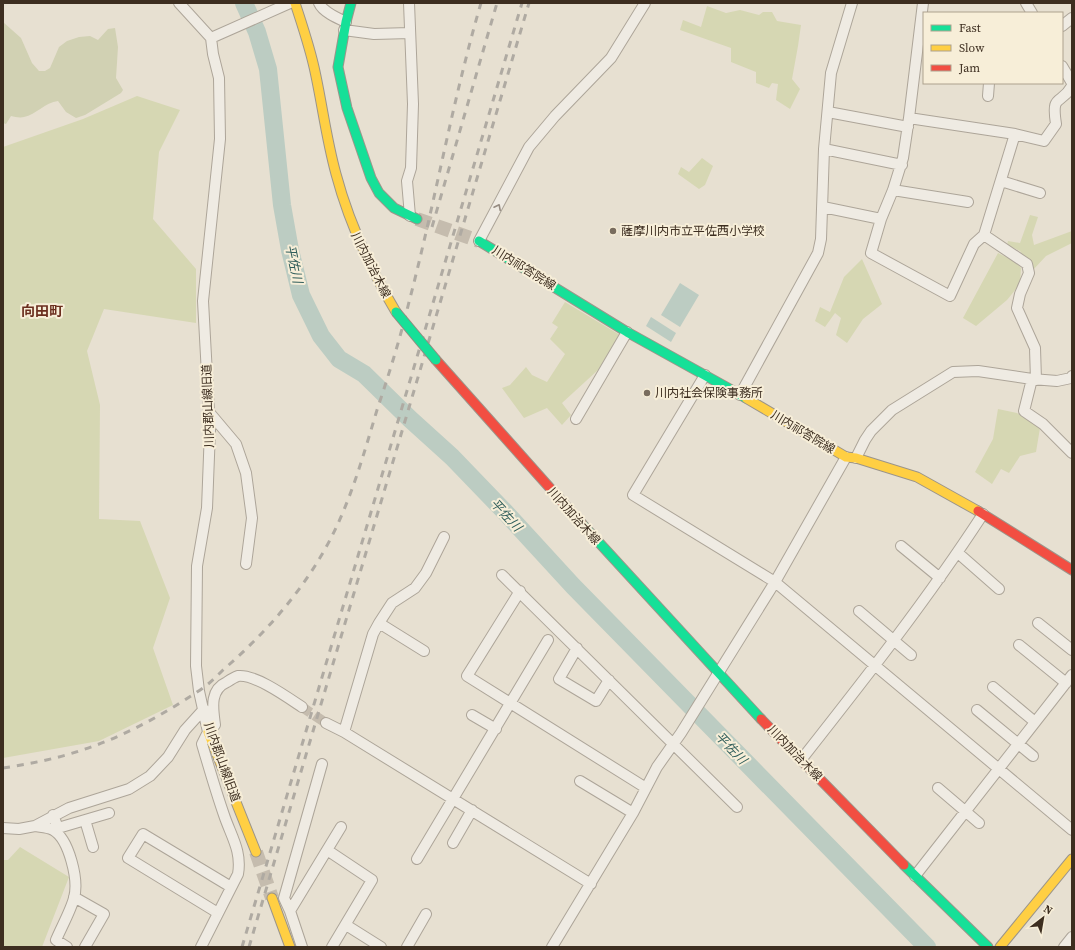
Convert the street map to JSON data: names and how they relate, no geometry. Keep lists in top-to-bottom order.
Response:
{
  "streets": {
    "main road": ["川内加治木線", "川内祁答院線", "川内郡山線旧道"]
  },
  "districts": ["向田町"],
  "water": ["平佐川"],
  "places": ["薩摩川内市立平佐西小学校", "川内社会保険事務所"],
  "legend": ["Fast", "Slow", "Jam"],
  "north": "top right"
}
